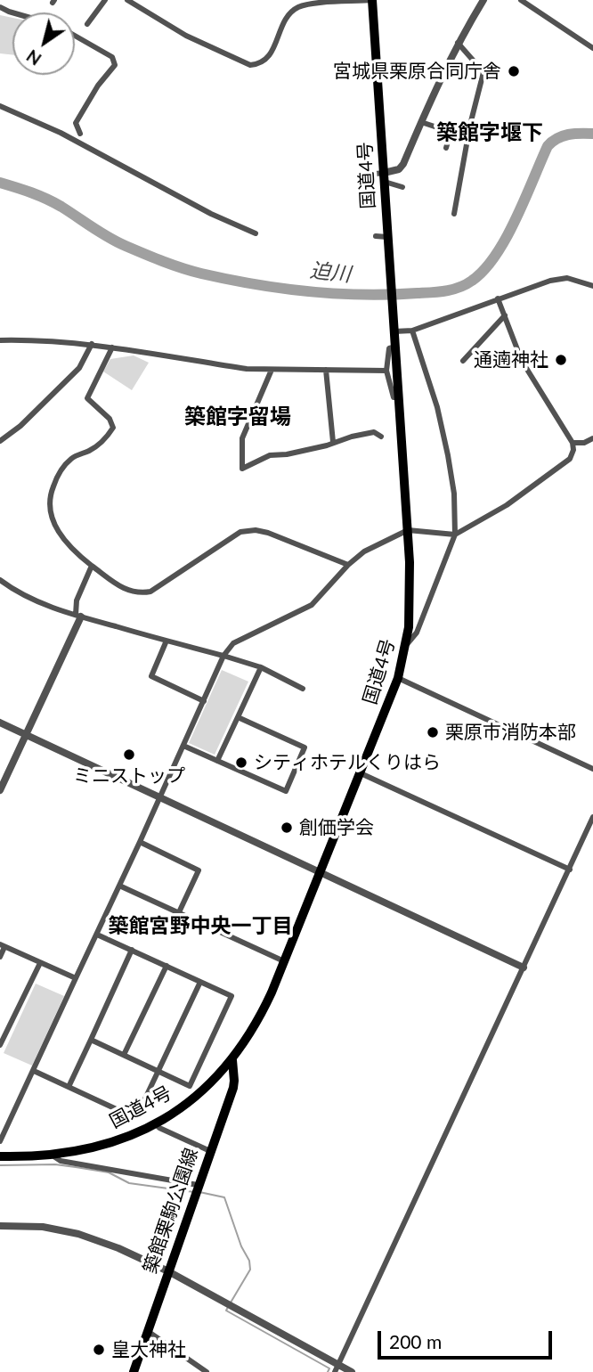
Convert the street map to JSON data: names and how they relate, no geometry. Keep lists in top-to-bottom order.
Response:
{
  "streets": {
    "highway": ["国道4号"],
    "main road": ["築館栗駒公園線"]
  },
  "crossings": [
    ["国道4号", "築館栗駒公園線"]
  ],
  "districts": ["築館字堰下", "築館字留場", "築館宮野中央一丁目"],
  "water": ["迫川"],
  "places": [
    "宮城県栗原合同庁舎",
    "通遖神社",
    "栗原市消防本部",
    "ミニストップ",
    "シティホテルくりはら",
    "創価学会",
    "皇大神社"
  ],
  "scale_bar": "200 m",
  "north": "bottom left"
}
